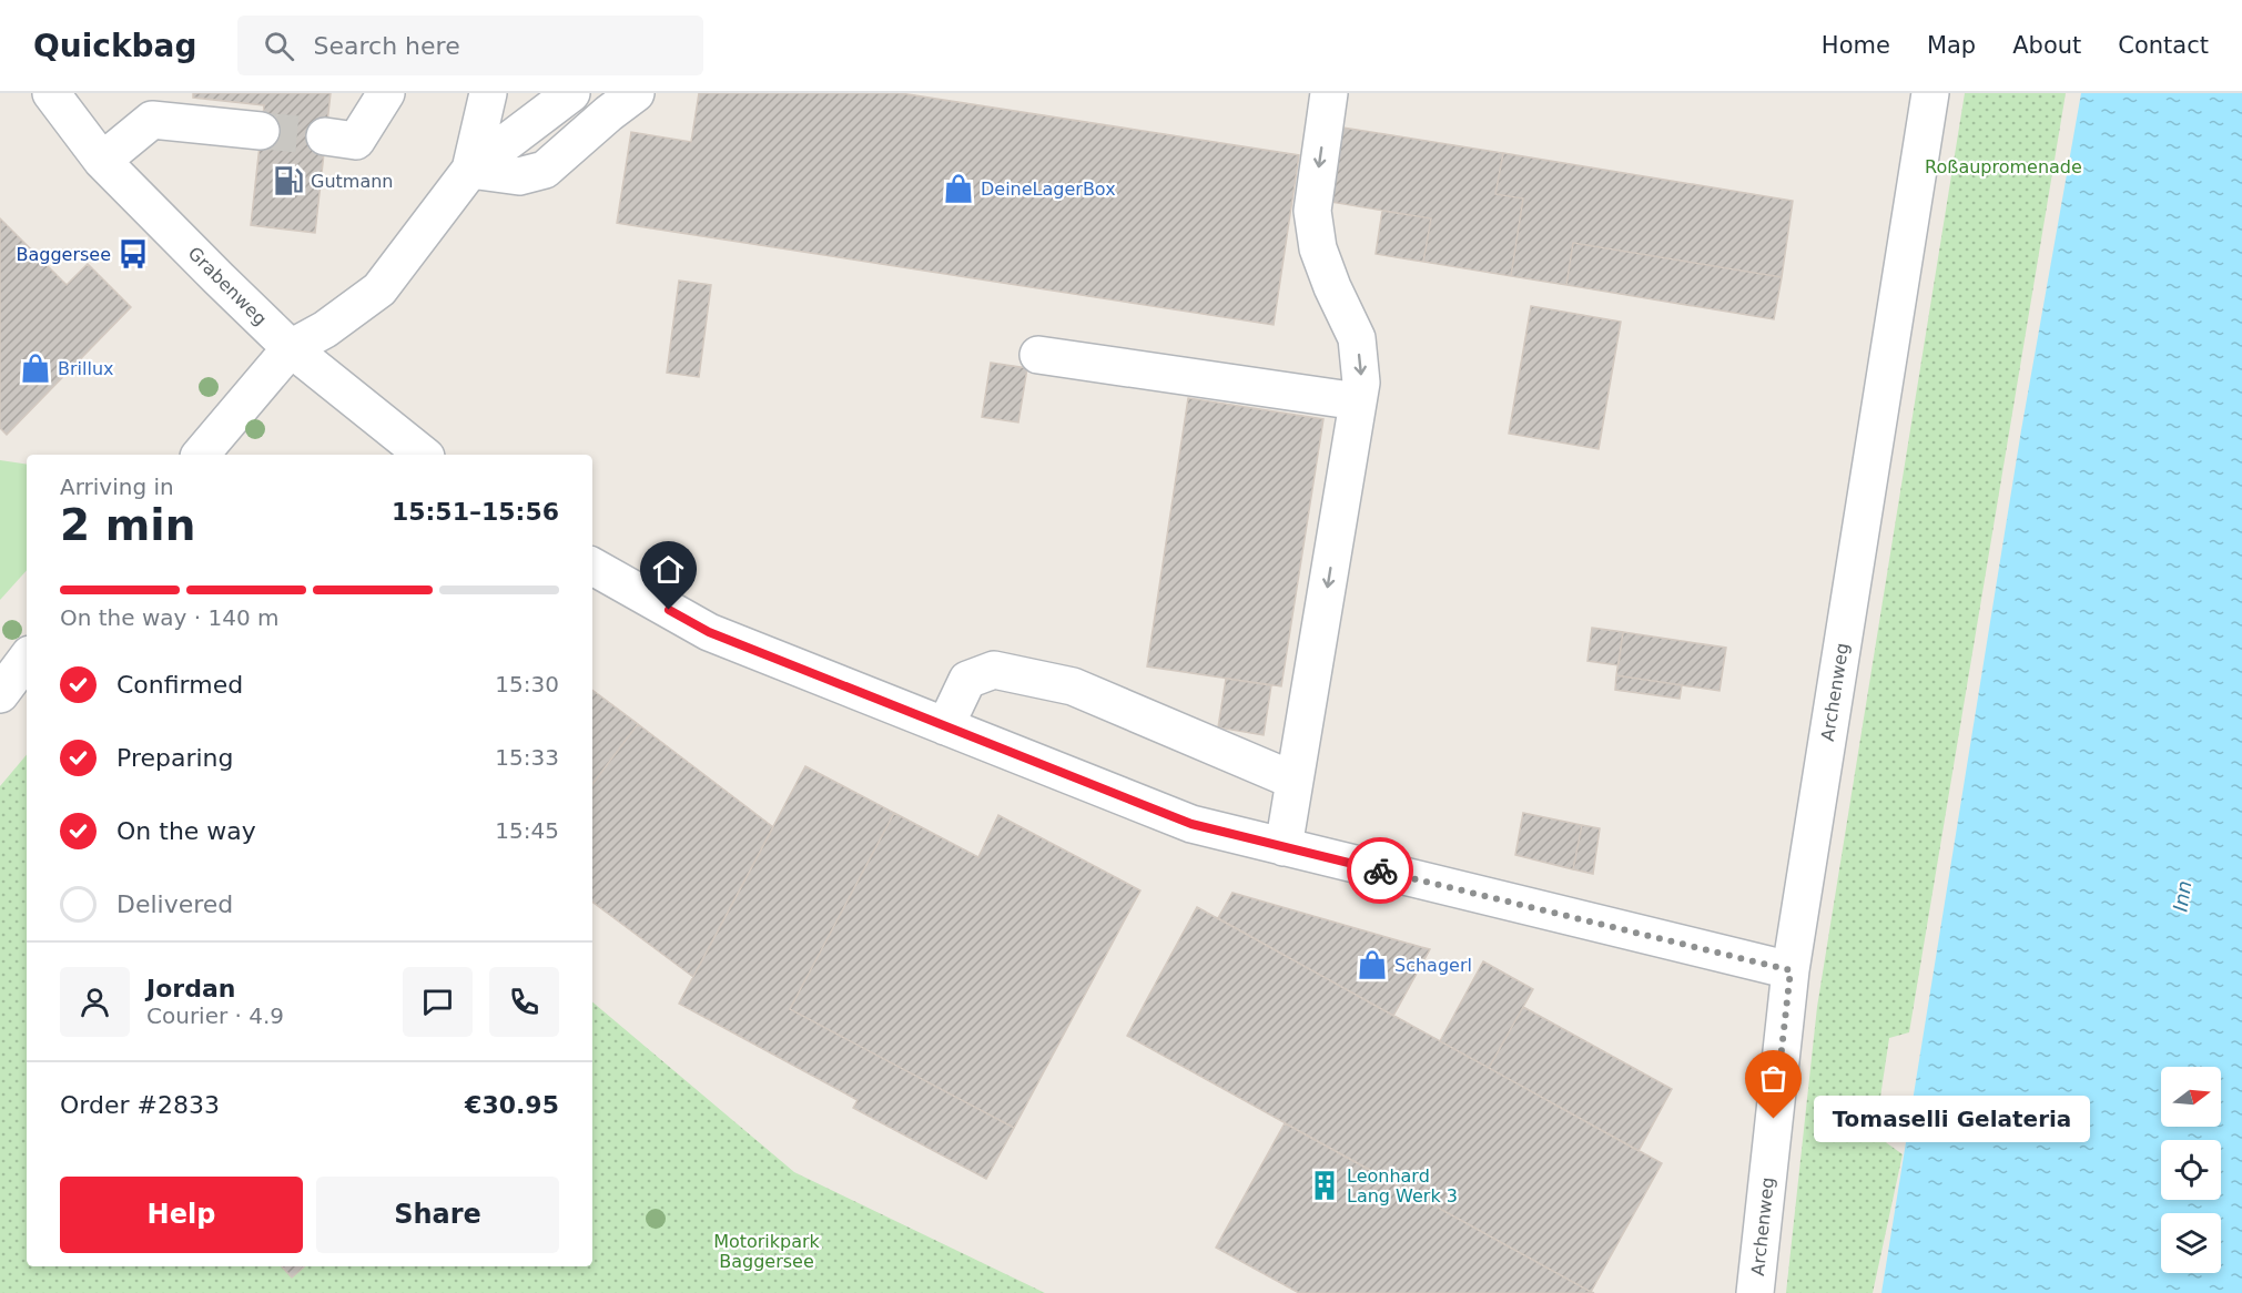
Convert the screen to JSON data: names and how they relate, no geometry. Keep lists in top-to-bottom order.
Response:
{
  "streets": {
    "street": ["Grabenweg", "Archenweg"]
  },
  "water": ["Inn"],
  "parks": ["Roßaupromenade", "Motorikpark Baggersee"],
  "places": {
    "fuel station": ["Gutmann"],
    "shop": ["DeineLagerBox", "Brillux", "Schagerl"],
    "bus stop": ["Baggersee"],
    "other": ["Tomaselli Gelateria"],
    "building": ["Leonhard Lang Werk 3"]
  },
  "north": "right",
  "page": {
    "header": "Quickbag",
    "search": "Search here",
    "nav": [
      "Home",
      "Map",
      "About",
      "Contact"
    ],
    "heading": ["2 min", "Arriving in", "15:51–15:56"],
    "panel": [
      "Jordan",
      "Courier · 4.9",
      "Order #2833",
      "€30.95"
    ],
    "bar": "On the way · 140 m",
    "list": [
      ["Confirmed", "15:30"],
      ["Preparing", "15:33"],
      ["On the way", "15:45"],
      "Delivered"
    ],
    "bubble": "Tomaselli Gelateria",
    "buttons": ["Help", "Share"]
  }
}
